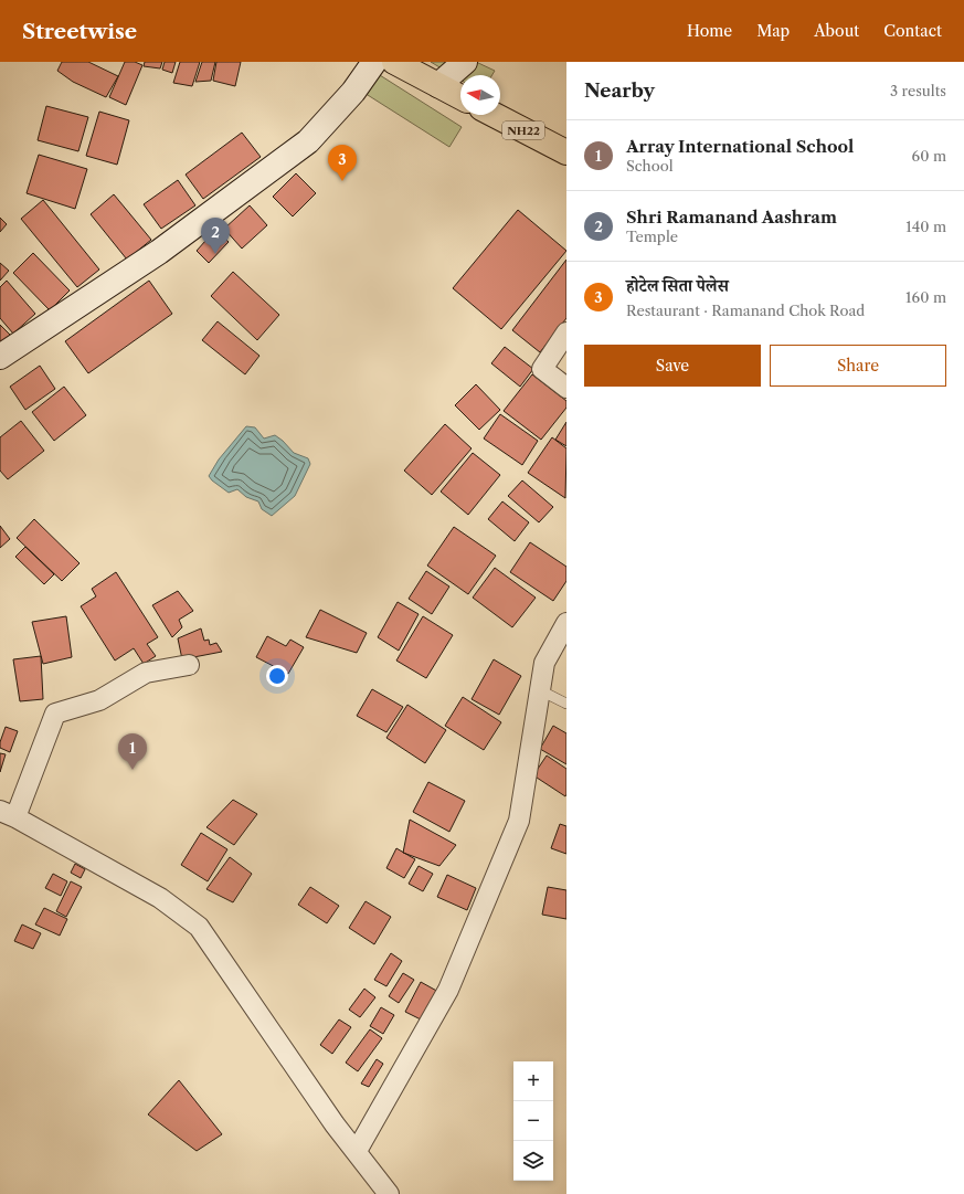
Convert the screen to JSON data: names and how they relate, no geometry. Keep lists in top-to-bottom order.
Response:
{
  "streets": {
    "highway": ["NH22"]
  },
  "north": "left",
  "page": {
    "header": "Streetwise",
    "nav": [
      "Home",
      "Map",
      "About",
      "Contact"
    ],
    "heading": ["Nearby", "3 results"],
    "list": [
      {
        "mark": "1",
        "name": "Array International School",
        "note": "School",
        "value": "60 m"
      },
      {
        "mark": "2",
        "name": "Shri Ramanand Aashram",
        "note": "Temple",
        "value": "140 m"
      },
      {
        "mark": "3",
        "name": "होटेल सिता पेलेस",
        "note": "Restaurant · Ramanand Chok Road",
        "value": "160 m"
      }
    ],
    "pins": ["3", "2", "1"],
    "buttons": ["Save", "Share"],
    "map_buttons": ["+", "−"]
  }
}
